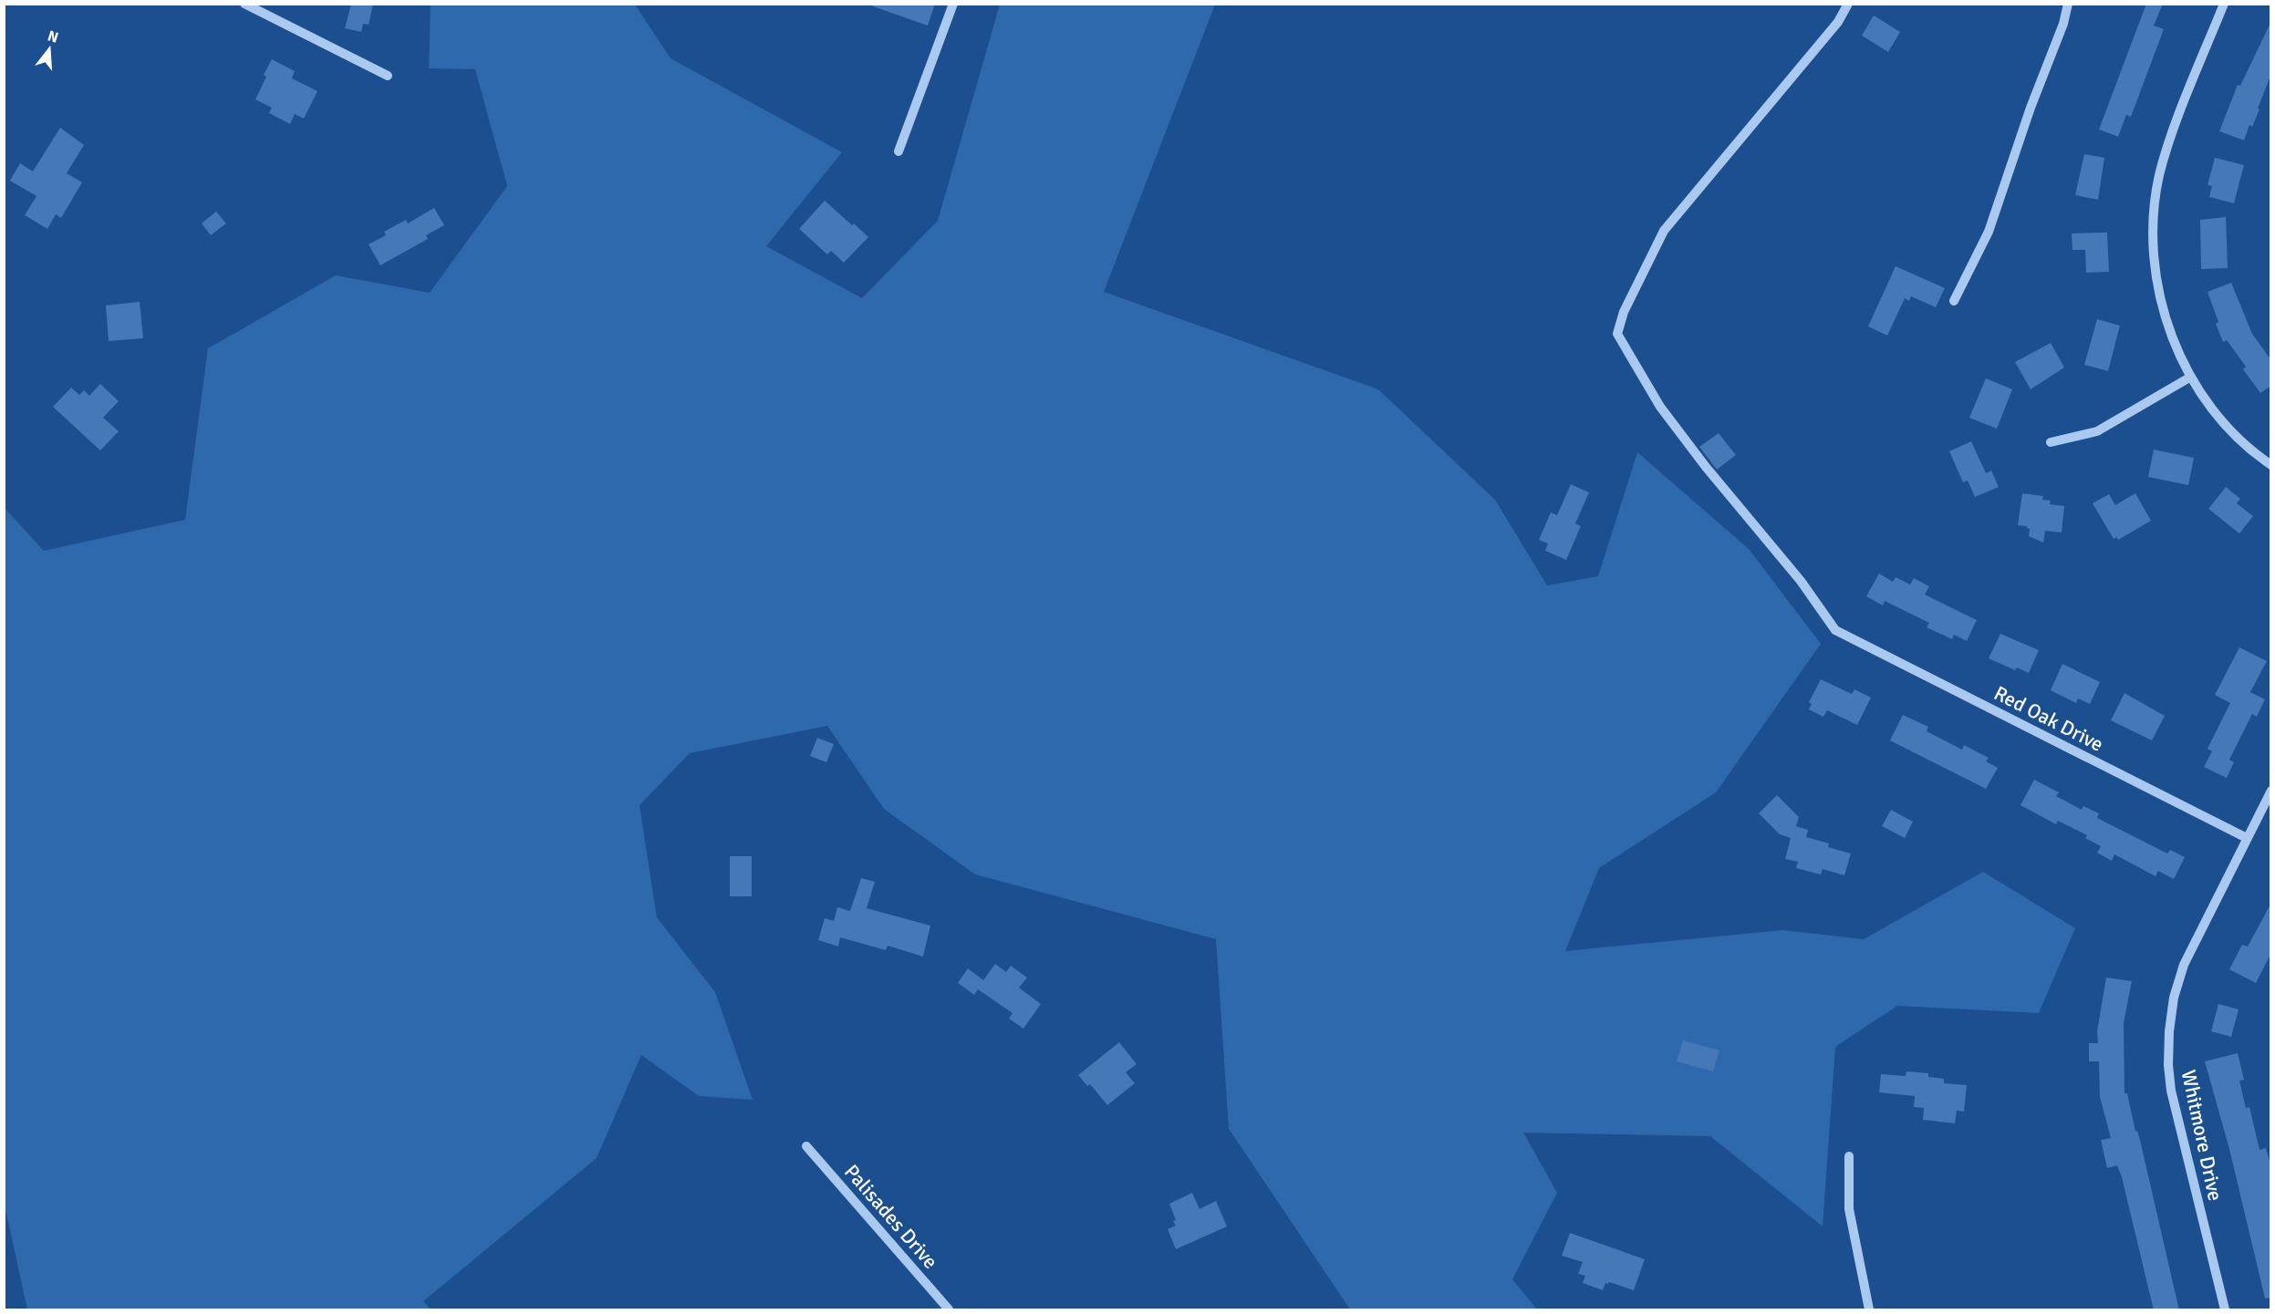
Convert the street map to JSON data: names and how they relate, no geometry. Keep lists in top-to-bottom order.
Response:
{
  "streets": {
    "street": ["Red Oak Drive", "Whitmore Drive", "Palisades Drive"]
  },
  "crossings": [
    ["Red Oak Drive", "Whitmore Drive"]
  ],
  "north": "top"
}
